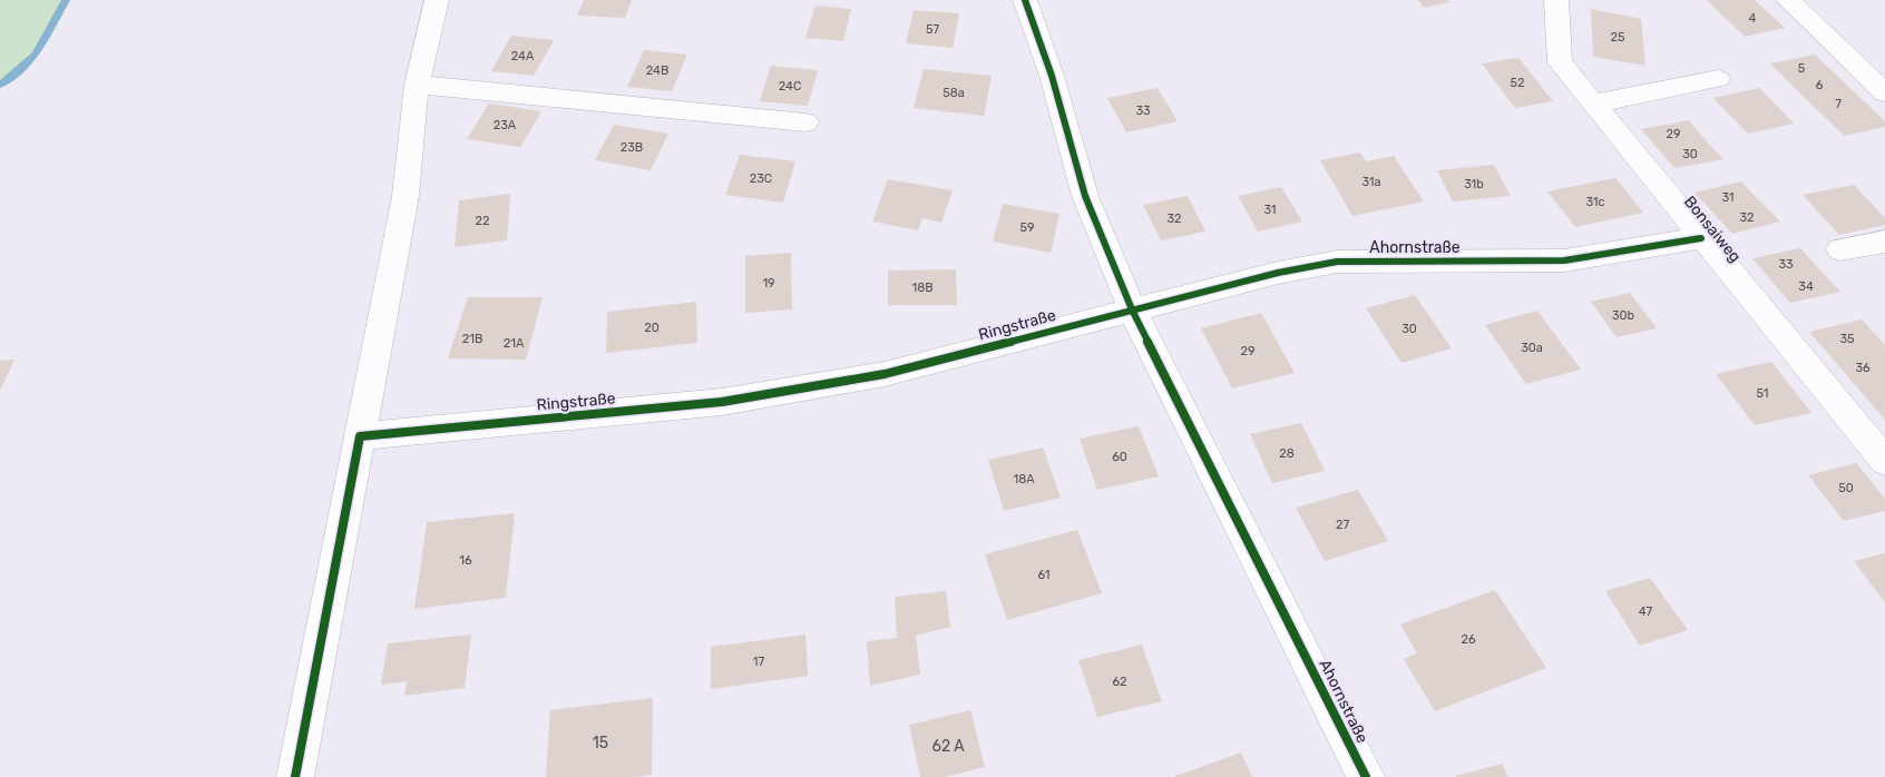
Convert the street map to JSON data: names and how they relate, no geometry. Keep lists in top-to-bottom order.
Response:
{
  "streets": {
    "street": ["Bonsaiweg", "Ahornstraße", "Ringstraße"]
  },
  "crossings": [
    ["Bonsaiweg", "Ahornstraße"],
    ["Ahornstraße", "Ringstraße"]
  ],
  "house_numbers": [
    "4",
    "57",
    "25",
    "24A",
    "5",
    "24B",
    "52",
    "6",
    "24C",
    "58a",
    "7",
    "33",
    "23A",
    "29",
    "23B",
    "30",
    "23C",
    "31a",
    "31b",
    "31",
    "31c",
    "31",
    "32",
    "32",
    "22",
    "59",
    "33",
    "19",
    "34",
    "18B",
    "30b",
    "20",
    "30",
    "21B",
    "35",
    "21A",
    "30a",
    "29",
    "36",
    "51",
    "28",
    "60",
    "18A",
    "50",
    "27",
    "16",
    "61",
    "47",
    "26",
    "17",
    "62",
    "15",
    "62 A"
  ]
}
